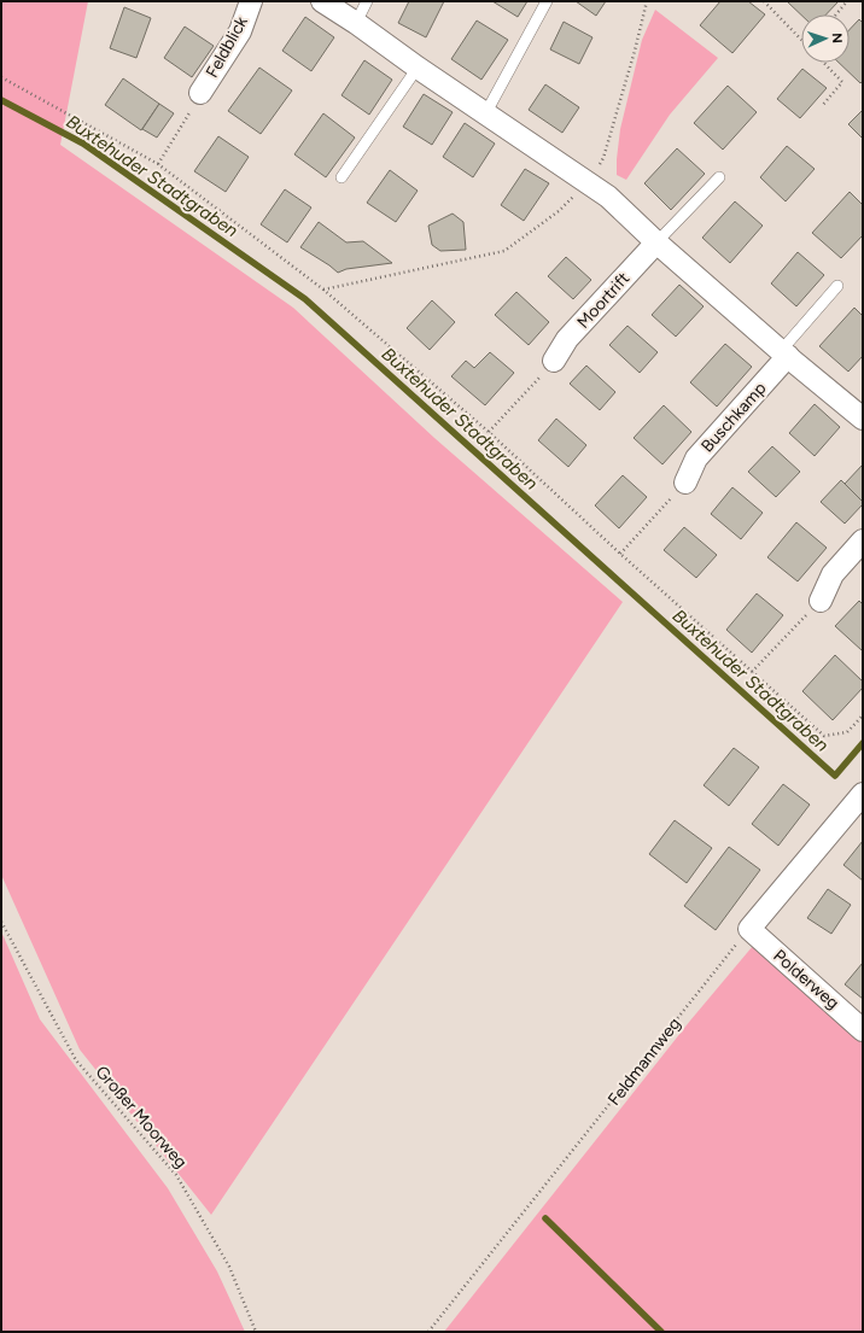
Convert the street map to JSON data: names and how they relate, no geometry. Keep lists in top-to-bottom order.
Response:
{
  "streets": {
    "street": [
      "Feldblick",
      "Moortrift",
      "Buschkamp",
      "Polderweg"
    ],
    "path": ["Feldmannweg", "Großer Moorweg"]
  },
  "crossings": [
    ["Polderweg", "Feldmannweg"]
  ],
  "water": ["Buxtehuder Stadtgraben"],
  "north": "right"
}
